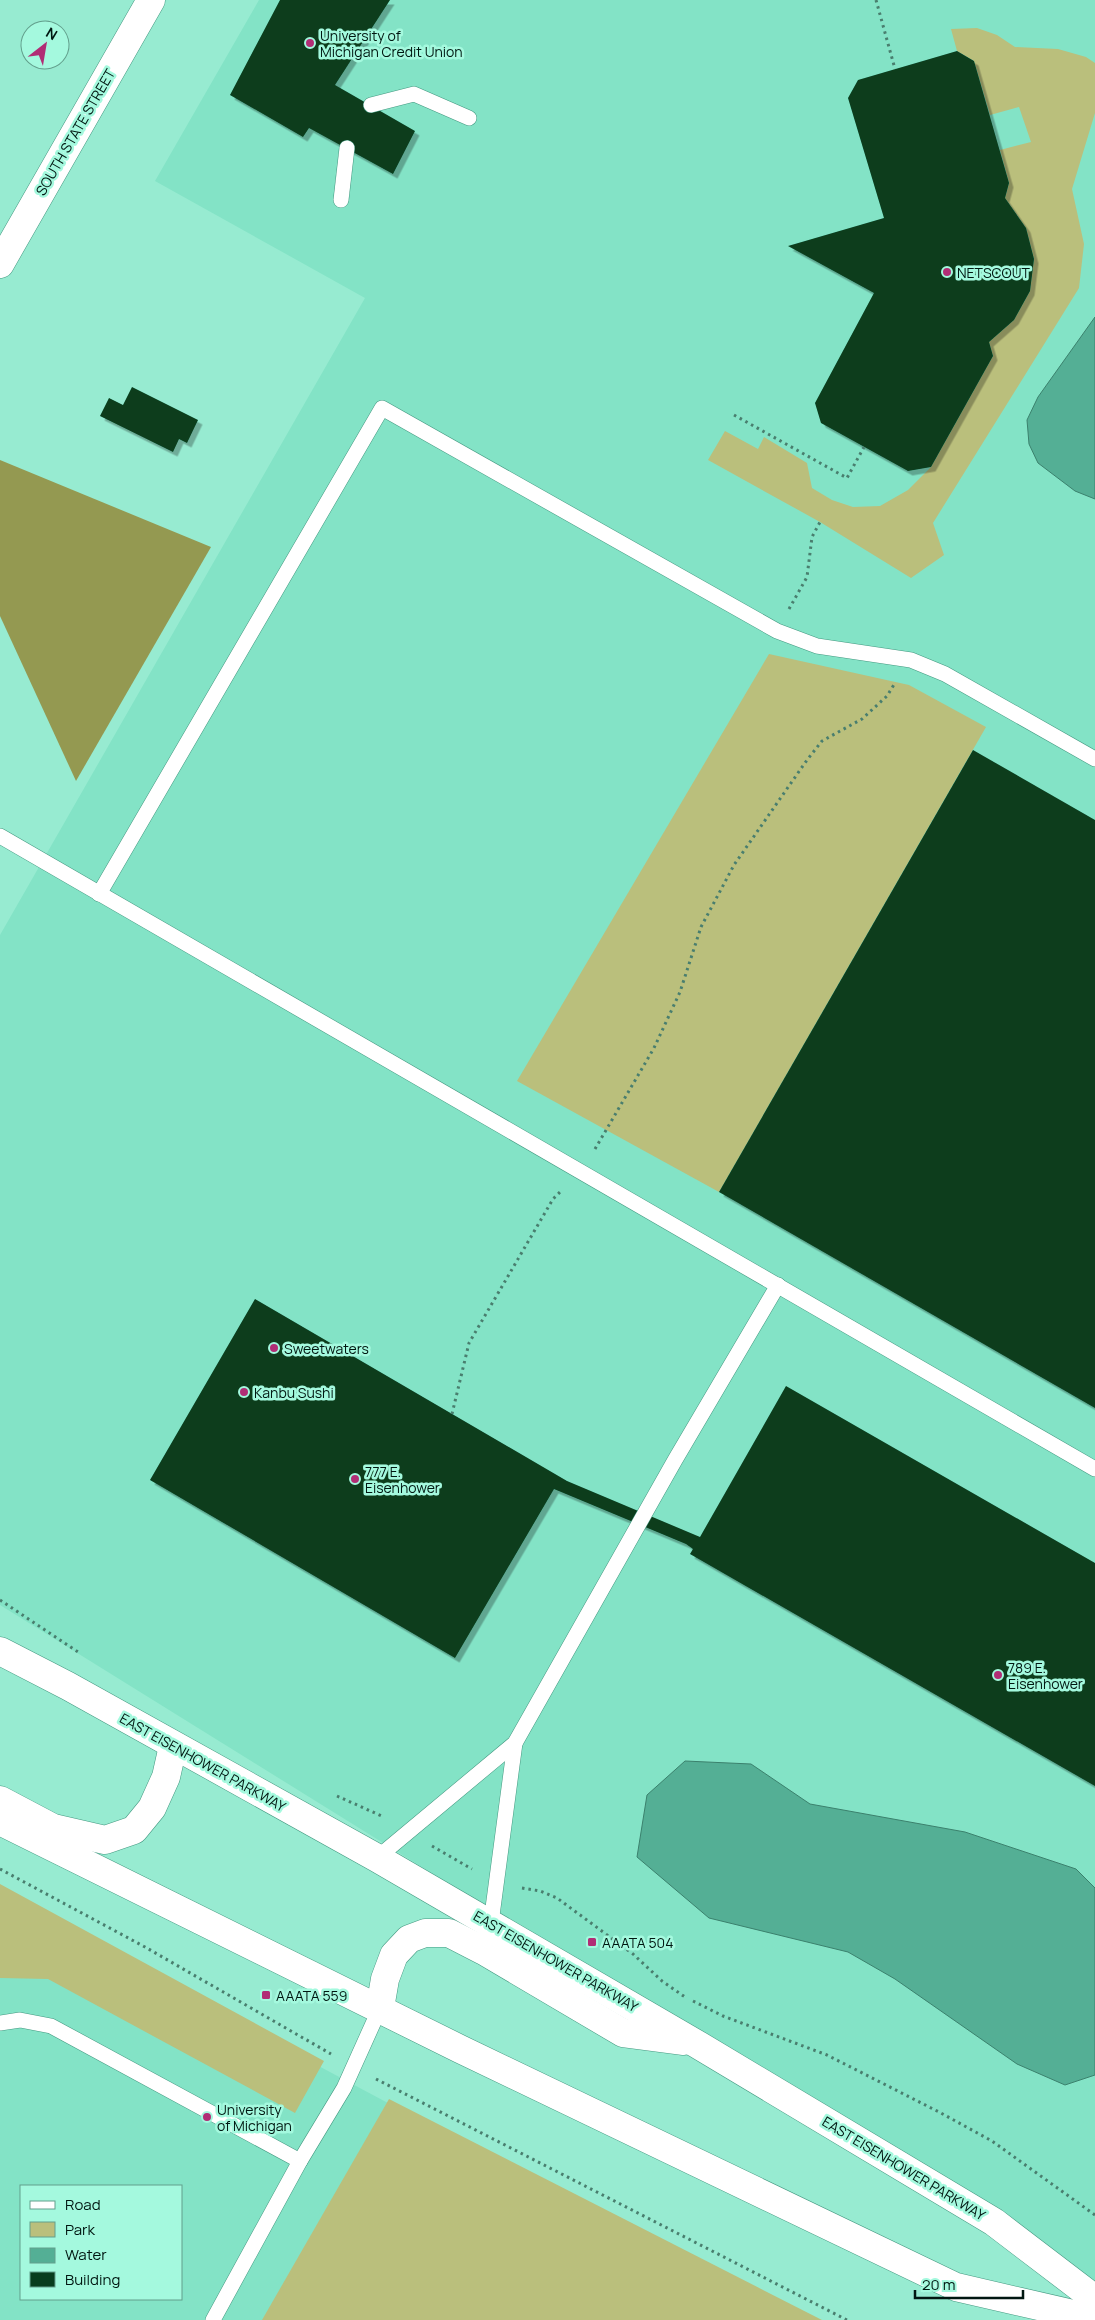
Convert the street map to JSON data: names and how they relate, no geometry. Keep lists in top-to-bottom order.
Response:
{
  "streets": {
    "main road": ["SOUTH STATE STREET", "EAST EISENHOWER PARKWAY"]
  },
  "places": {
    "other": [
      "University of Michigan Credit Union",
      "NETSCOUT",
      "Sweetwaters",
      "Kanbu Sushi",
      "777 E. Eisenhower",
      "789 E. Eisenhower",
      "University of Michigan"
    ],
    "transit": ["AAATA 504", "AAATA 559"]
  },
  "legend": [
    "Road",
    "Park",
    "Water",
    "Building"
  ],
  "scale_bar": "20 m",
  "north": "top right"
}
